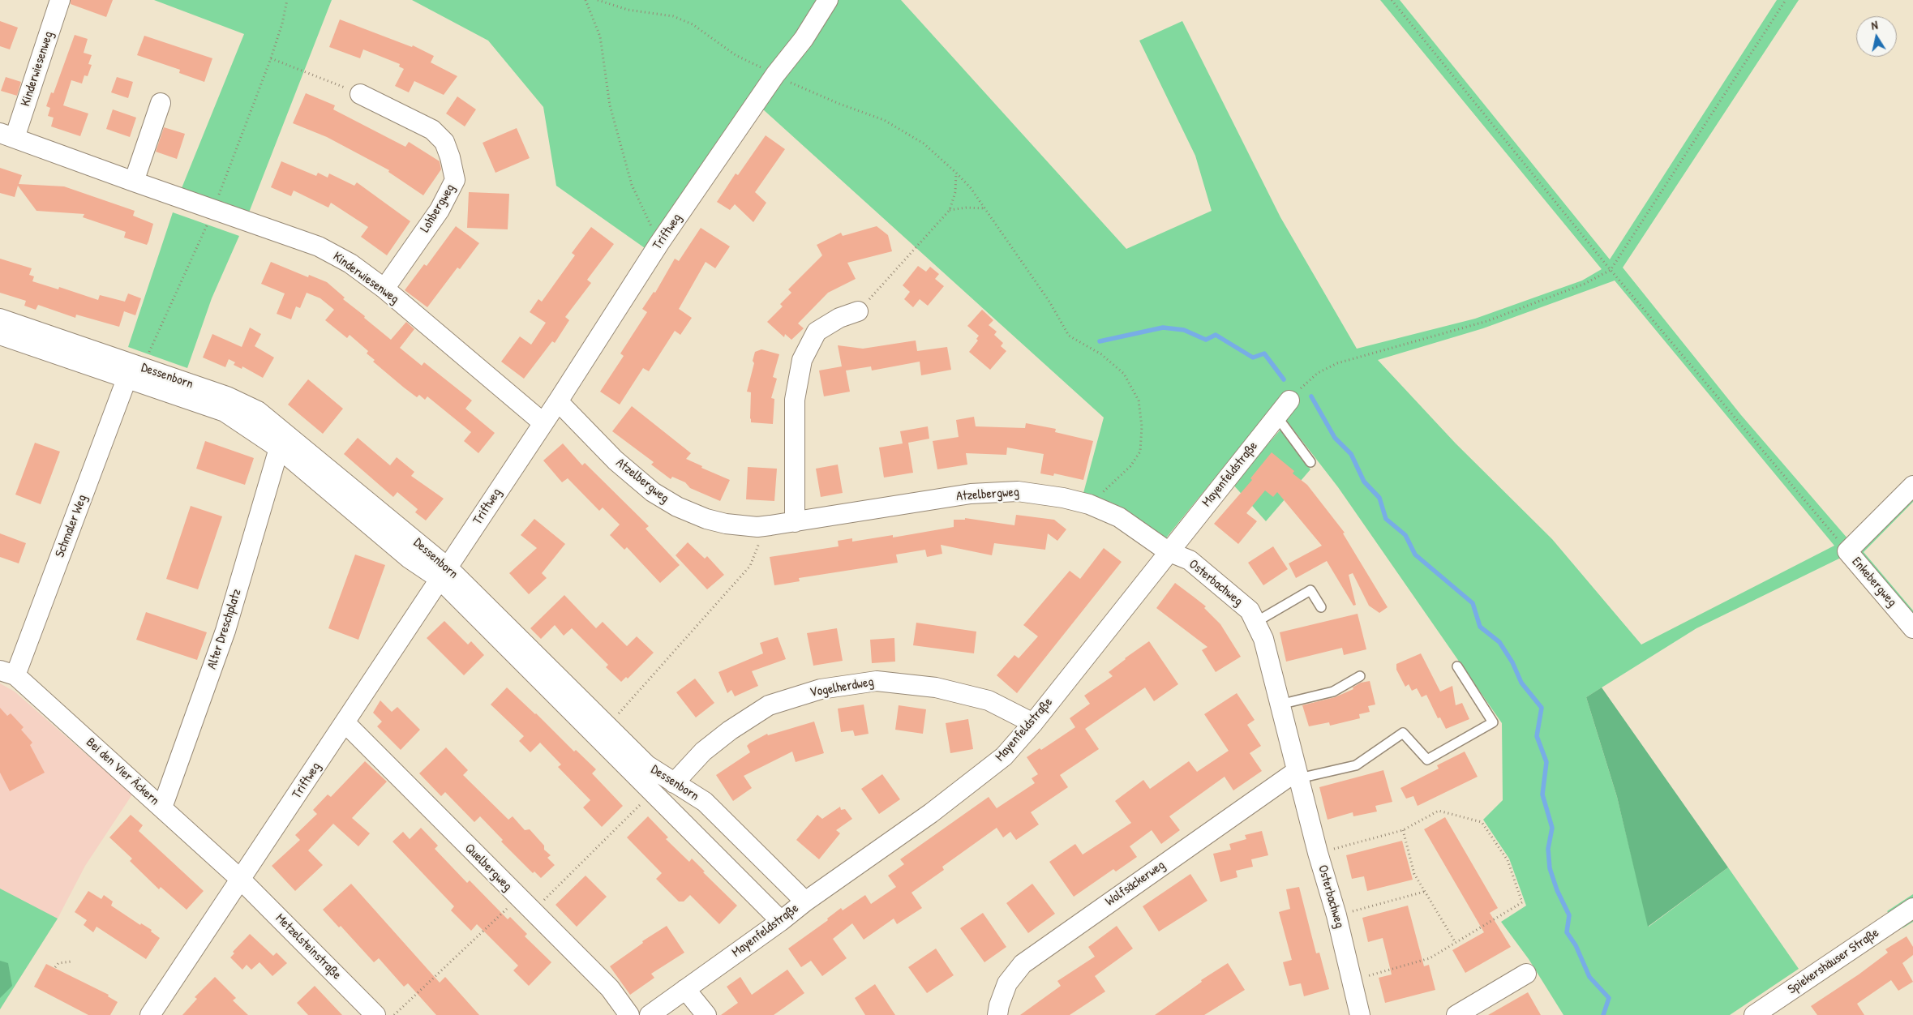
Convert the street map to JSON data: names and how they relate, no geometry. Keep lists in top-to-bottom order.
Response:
{
  "streets": {
    "street": [
      "Kinderwiesenweg",
      "Lohbergweg",
      "Triftweg",
      "Dessenborn",
      "Mayenfeldstraße",
      "Atzelbergweg",
      "Schmaler Weg",
      "Enkebergweg",
      "Osterbachweg",
      "Alter Dreschplatz",
      "Vogelherdweg",
      "Bei den Vier Äckern",
      "Quelbergweg",
      "Wolfsäckerweg",
      "Metzelsteinstraße",
      "Spiekershäuser Straße"
    ]
  },
  "crossings": [
    ["Kinderwiesenweg", "Lohbergweg"],
    ["Kinderwiesenweg", "Triftweg"],
    ["Triftweg", "Dessenborn"],
    ["Triftweg", "Atzelbergweg"],
    ["Triftweg", "Bei den Vier Äckern"],
    ["Triftweg", "Quelbergweg"],
    ["Triftweg", "Metzelsteinstraße"],
    ["Dessenborn", "Mayenfeldstraße"],
    ["Dessenborn", "Schmaler Weg"],
    ["Dessenborn", "Alter Dreschplatz"],
    ["Dessenborn", "Vogelherdweg"],
    ["Mayenfeldstraße", "Atzelbergweg"],
    ["Mayenfeldstraße", "Osterbachweg"],
    ["Mayenfeldstraße", "Vogelherdweg"],
    ["Atzelbergweg", "Osterbachweg"],
    ["Schmaler Weg", "Bei den Vier Äckern"],
    ["Osterbachweg", "Wolfsäckerweg"],
    ["Alter Dreschplatz", "Bei den Vier Äckern"],
    ["Bei den Vier Äckern", "Metzelsteinstraße"]
  ],
  "north": "top"
}
